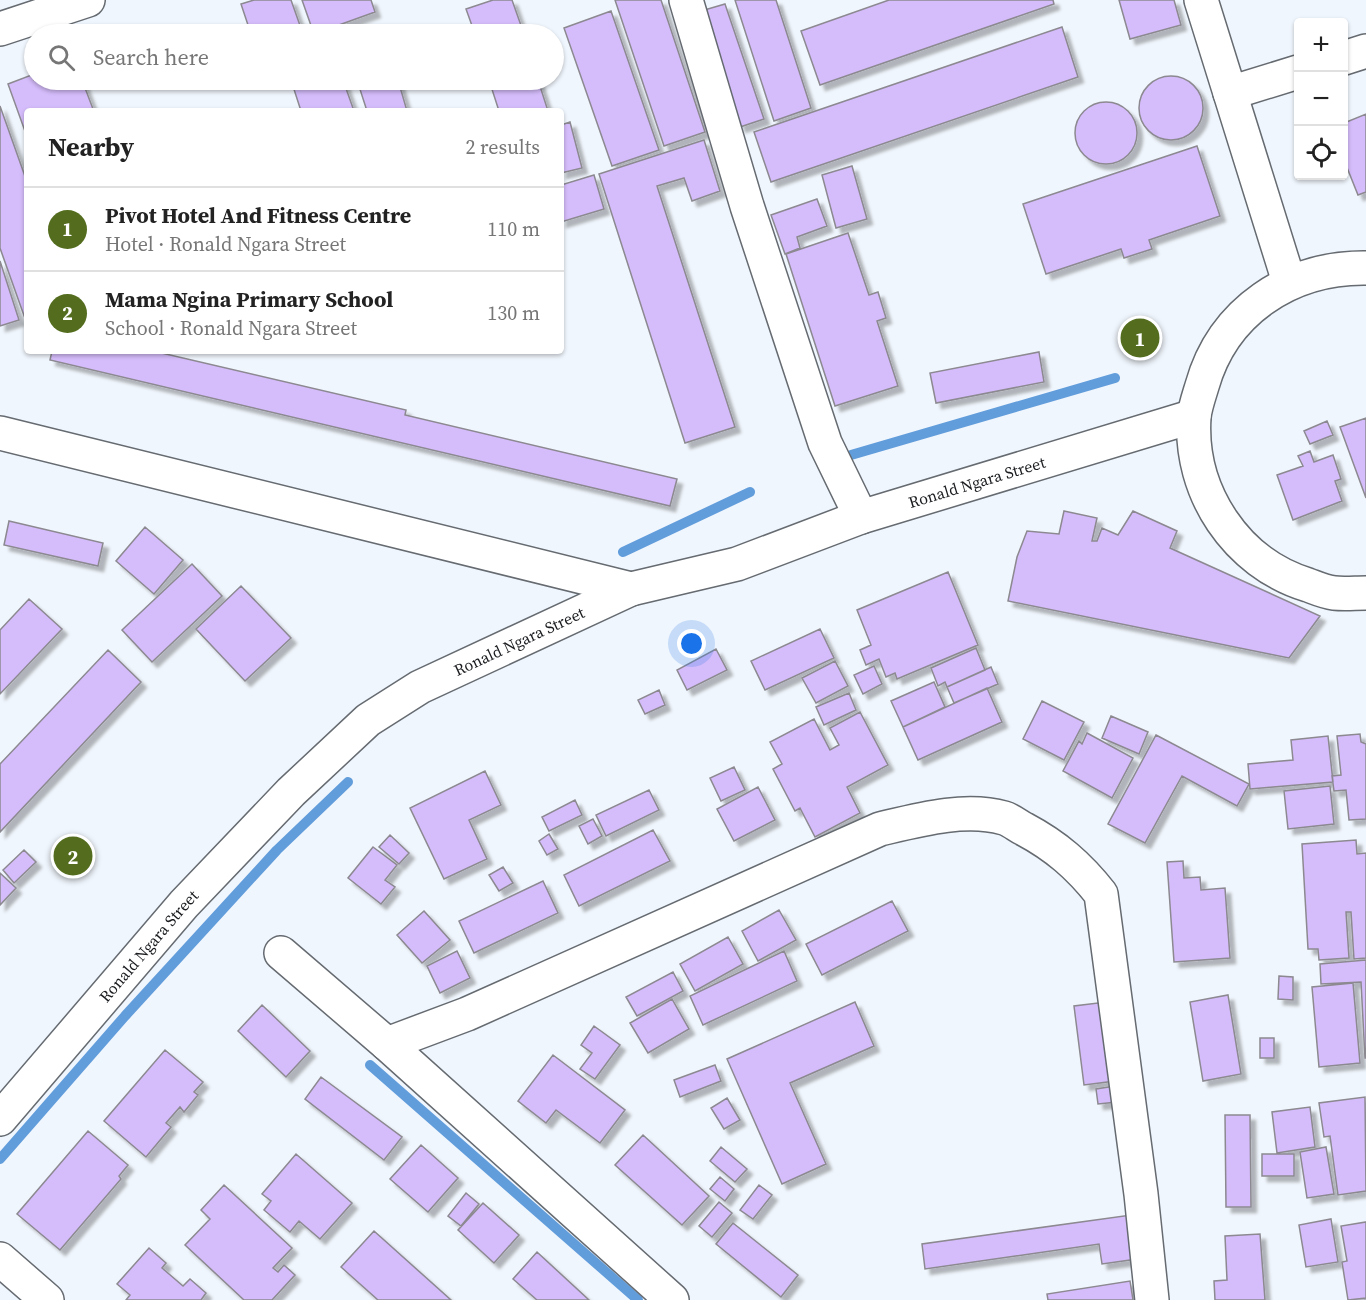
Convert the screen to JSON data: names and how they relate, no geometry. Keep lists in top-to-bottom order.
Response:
{
  "streets": {
    "street": ["Ronald Ngara Street"]
  },
  "page": {
    "map_buttons": ["+", "−"],
    "search": "Search here",
    "heading": ["Nearby", "2 results"],
    "list": [
      {
        "mark": "1",
        "name": "Pivot Hotel And Fitness Centre",
        "note": "Hotel · Ronald Ngara Street",
        "value": "110 m"
      },
      {
        "mark": "2",
        "name": "Mama Ngina Primary School",
        "note": "School · Ronald Ngara Street",
        "value": "130 m"
      }
    ],
    "pins": ["1", "2"]
  }
}
